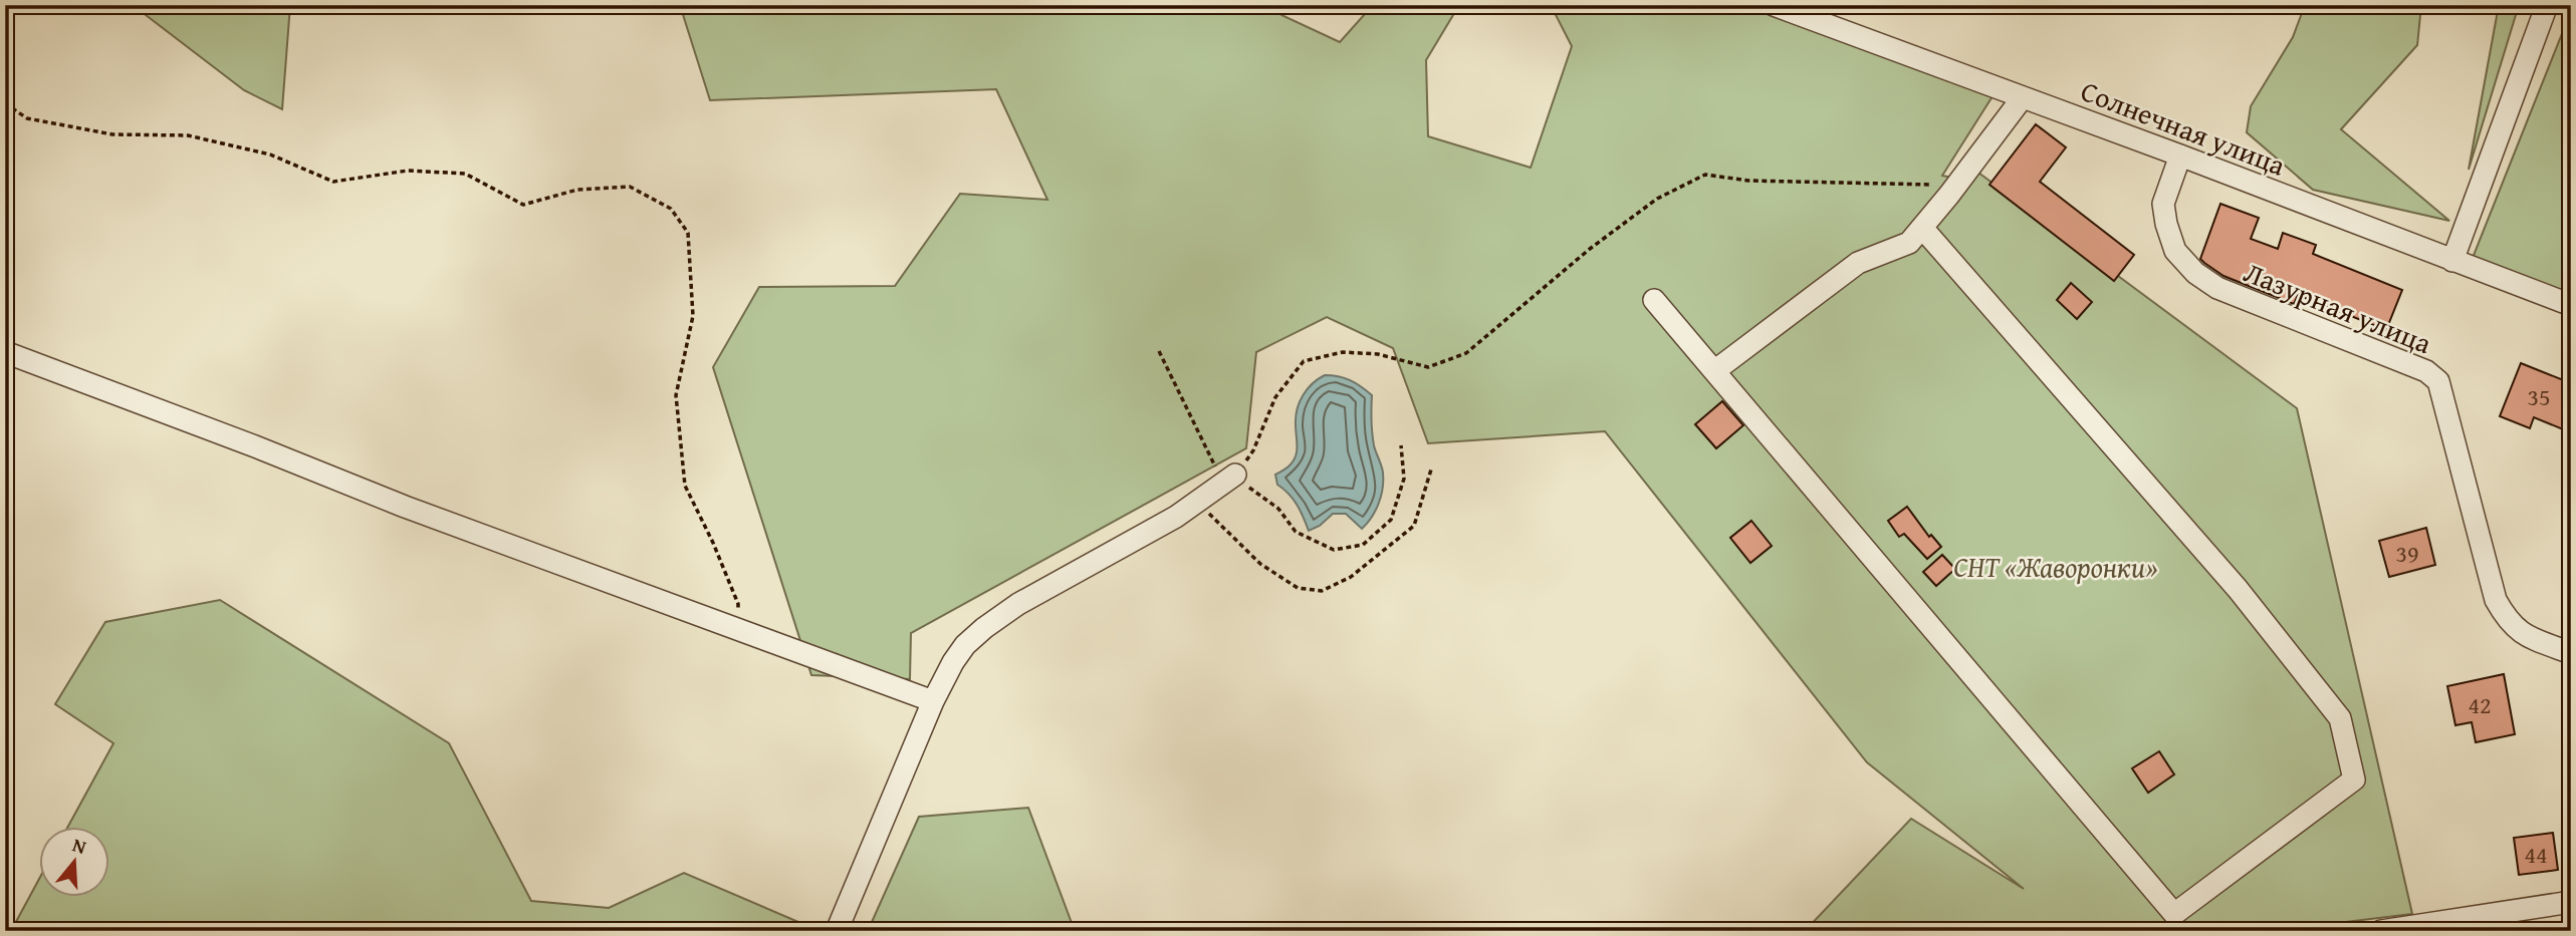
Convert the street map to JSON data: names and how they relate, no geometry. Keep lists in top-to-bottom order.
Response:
{
  "streets": {
    "street": ["Солнечная улица", "Лазурная улица"]
  },
  "crossings": [
    ["Солнечная улица", "Лазурная улица"]
  ],
  "parks": ["СНТ «Жаворонки»"],
  "house_numbers": [
    "35",
    "39",
    "42",
    "44"
  ],
  "north": "top"
}
